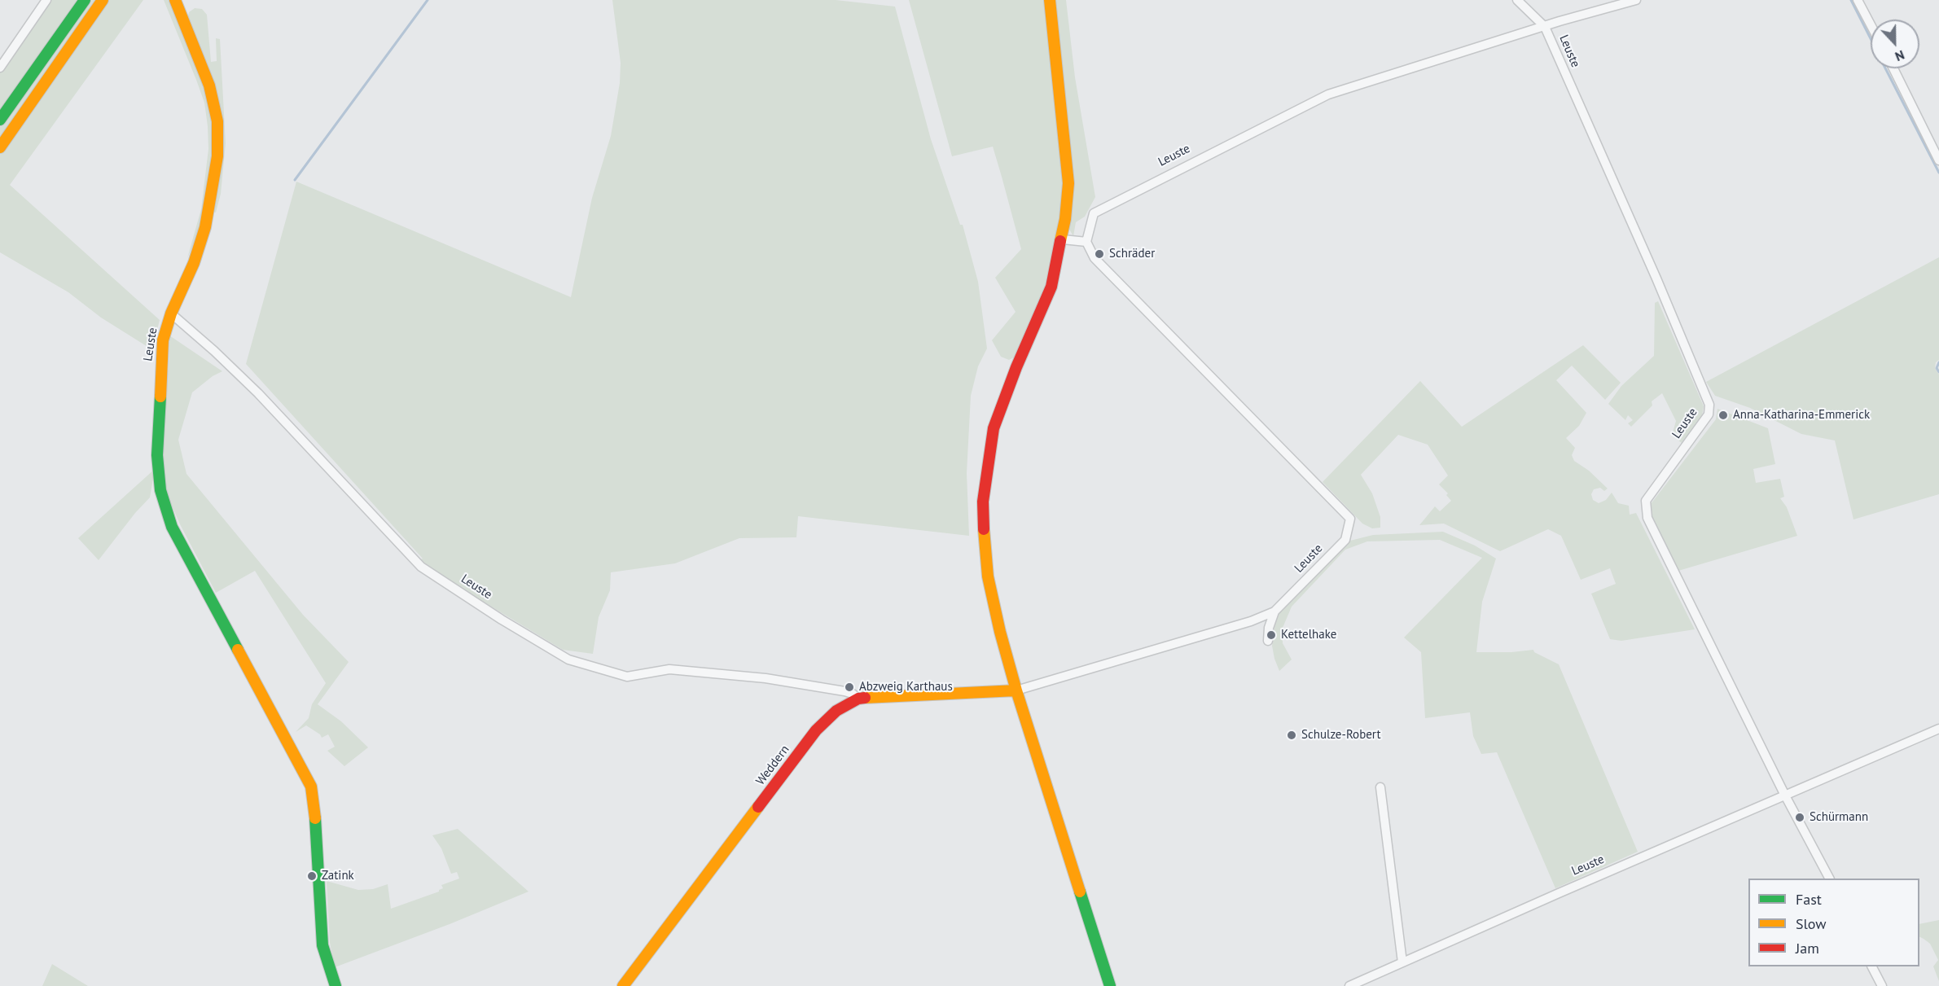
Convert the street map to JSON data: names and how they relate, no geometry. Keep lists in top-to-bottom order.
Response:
{
  "streets": {
    "main road": ["Leuste", "Weddern"]
  },
  "crossings": [
    ["Leuste", "Weddern"]
  ],
  "places": [
    "Schräder",
    "Anna-Katharina-Emmerick",
    "Kettelhake",
    "Abzweig Karthaus",
    "Schulze-Robert",
    "Schürmann",
    "Zatink"
  ],
  "legend": ["Fast", "Slow", "Jam"],
  "north": "bottom"
}
